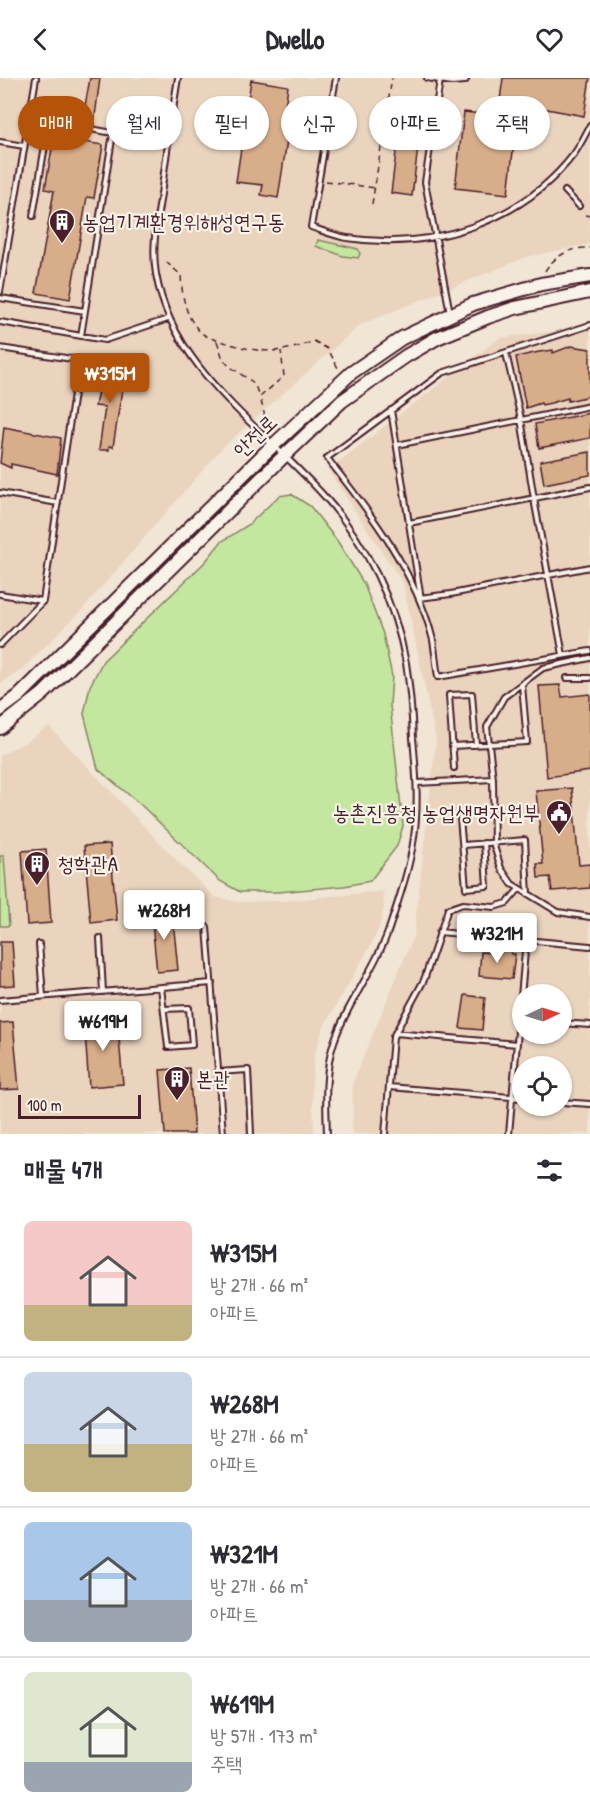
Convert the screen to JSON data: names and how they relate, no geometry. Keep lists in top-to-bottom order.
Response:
{
  "streets": {
    "street": ["안전로"]
  },
  "places": {
    "building": ["농업기계환경위해성연구동", "청학관A", "본관"],
    "public building": ["농촌진흥청 농업생명자원부"]
  },
  "scale_bar": "100 m",
  "north": "right",
  "page": {
    "header": "Dwello",
    "chip": [
      "매매",
      "월세",
      "필터",
      "신규",
      "아파트",
      "주택"
    ],
    "price": [
      "₩315M",
      "₩268M",
      "₩321M",
      "₩619M"
    ],
    "scale": "100 m",
    "heading": "매물 4개",
    "list": [
      {
        "name": "₩315M",
        "note": "방 2개 · 66 m² · 아파트"
      },
      {
        "name": "₩268M",
        "note": "방 2개 · 66 m² · 아파트"
      },
      {
        "name": "₩321M",
        "note": "방 2개 · 66 m² · 아파트"
      },
      {
        "name": "₩619M",
        "note": "방 5개 · 173 m² · 주택"
      }
    ]
  }
}
